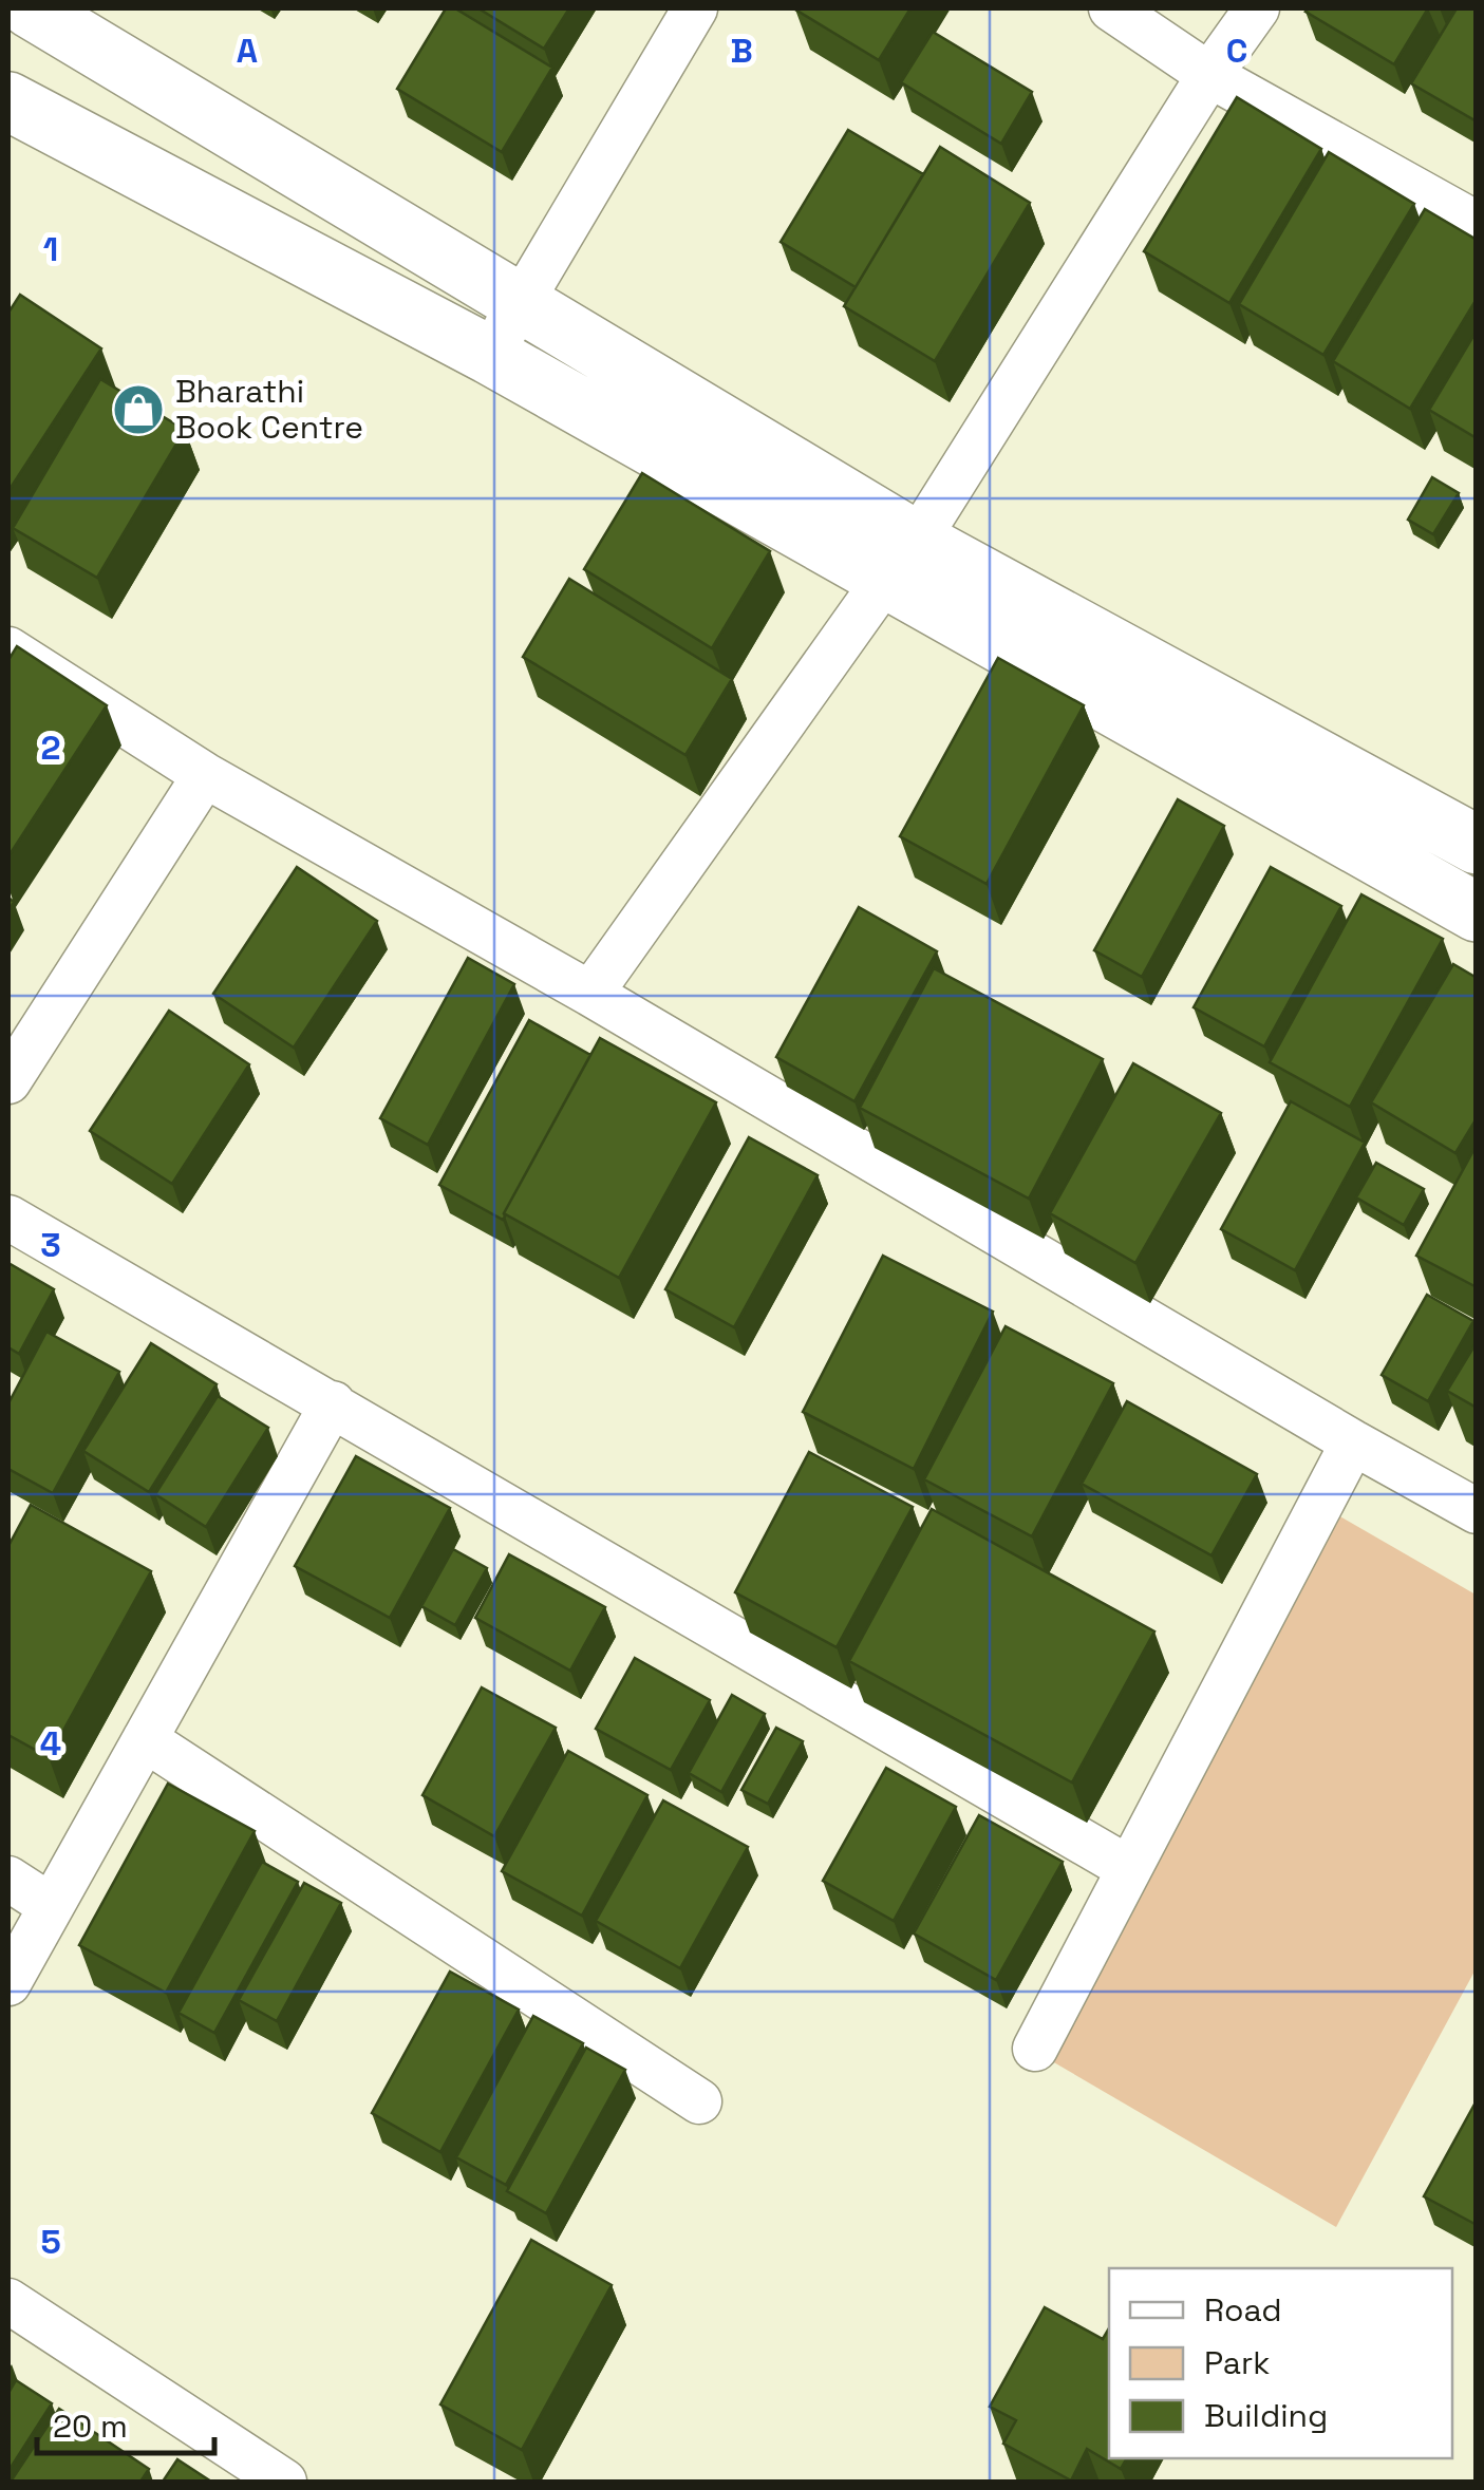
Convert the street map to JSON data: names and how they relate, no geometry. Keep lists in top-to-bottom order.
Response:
{
  "places": {
    "shop": ["Bharathi Book Centre"]
  },
  "legend": ["Road", "Park", "Building"],
  "scale_bar": "20 m",
  "grid": {
    "columns": ["A", "B", "C"],
    "rows": [
      "1",
      "2",
      "3",
      "4",
      "5"
    ]
  }
}
